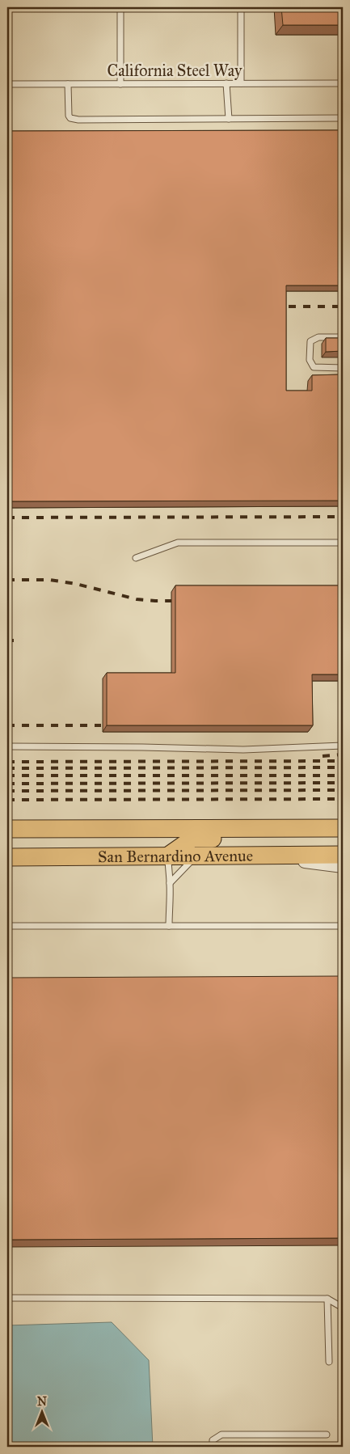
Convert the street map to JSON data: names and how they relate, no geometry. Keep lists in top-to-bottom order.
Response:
{
  "streets": {
    "main road": ["San Bernardino Avenue"],
    "lane": ["California Steel Way"]
  },
  "north": "top"
}
